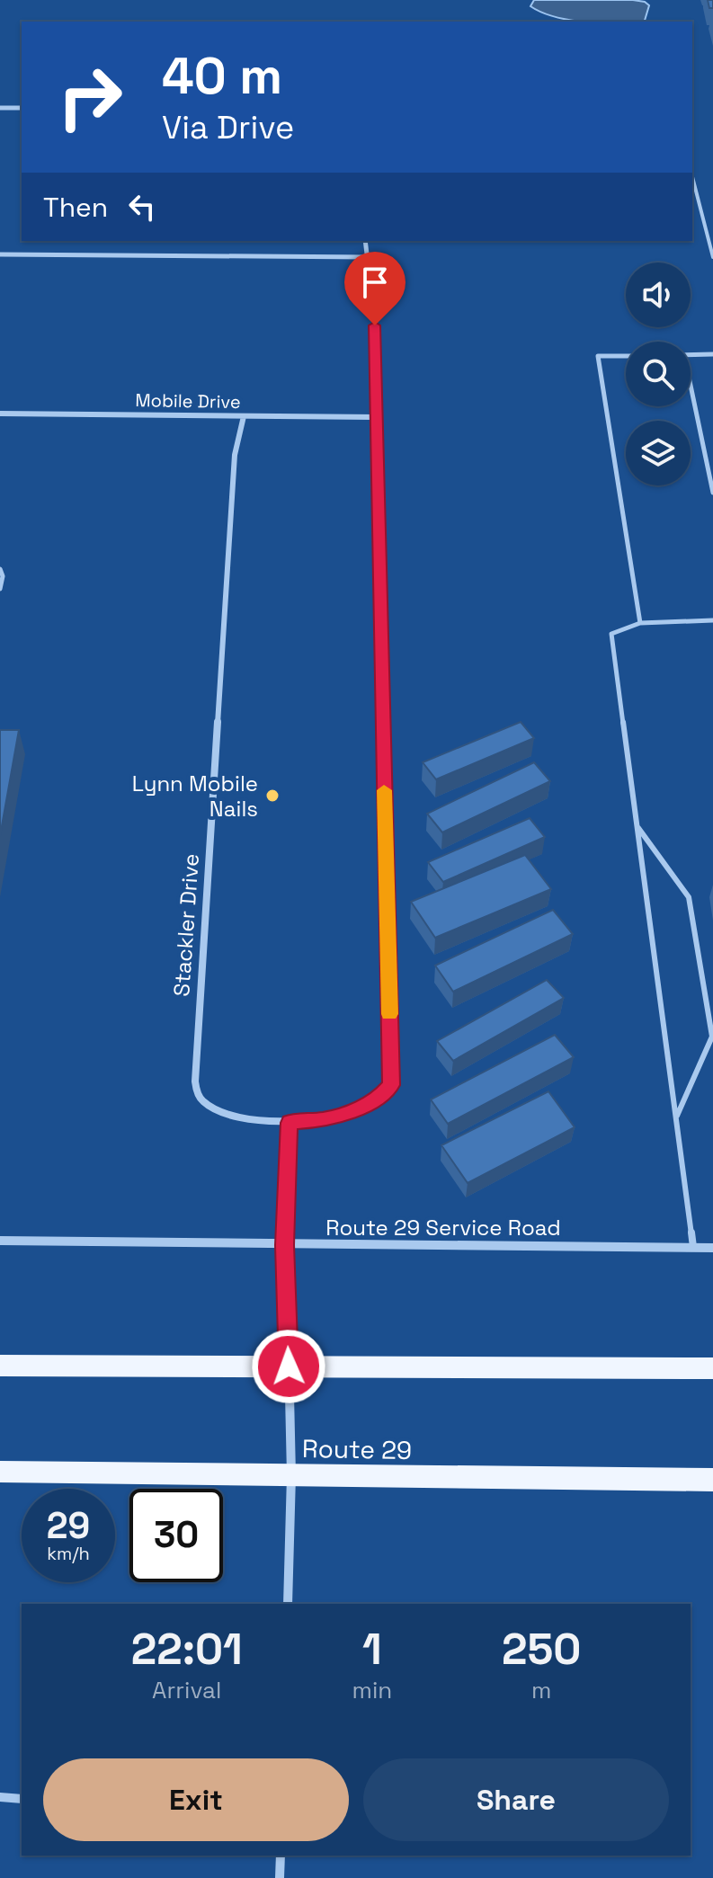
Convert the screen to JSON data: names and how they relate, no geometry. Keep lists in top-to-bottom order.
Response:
{
  "streets": {
    "main road": ["Route 29"],
    "street": ["Mobile Drive", "Stackler Drive", "Route 29 Service Road"]
  },
  "crossings": [
    ["Mobile Drive", "Stackler Drive"]
  ],
  "places": ["Lynn Mobile Nails"],
  "page": {
    "turn": ["40 m", "Via Drive"],
    "then": "Then",
    "speed": "29 km/h",
    "limit": "30",
    "eta": [
      "22:01",
      "Arrival",
      "1",
      "min",
      "250",
      "m"
    ],
    "buttons": ["Exit", "Share"]
  }
}
